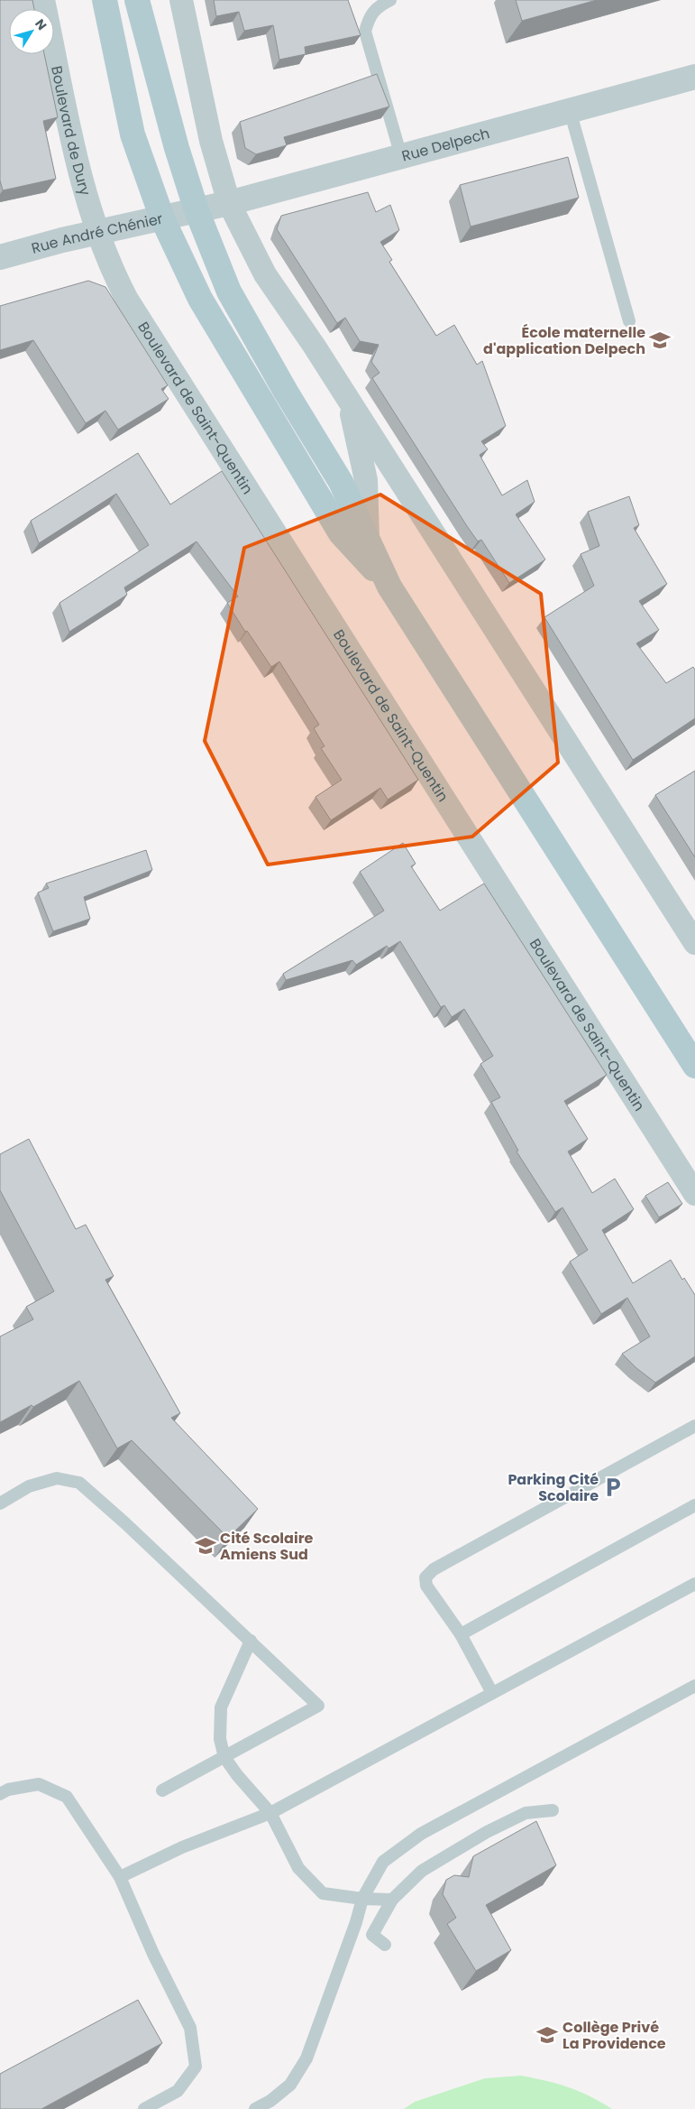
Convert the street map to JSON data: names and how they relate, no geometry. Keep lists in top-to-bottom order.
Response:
{
  "streets": {
    "street": [
      "Boulevard de Dury",
      "Rue Delpech",
      "Rue André Chénier",
      "Boulevard de Saint-Quentin"
    ]
  },
  "crossings": [
    ["Boulevard de Dury", "Rue André Chénier"],
    ["Boulevard de Dury", "Boulevard de Saint-Quentin"],
    ["Rue Delpech", "Rue André Chénier"],
    ["Rue André Chénier", "Boulevard de Saint-Quentin"]
  ],
  "places": {
    "school or university": ["École maternelle d'application Delpech", "Cité Scolaire Amiens Sud", "Collège Privé La Providence"],
    "parking": ["Parking Cité Scolaire"]
  },
  "north": "top right"
}
